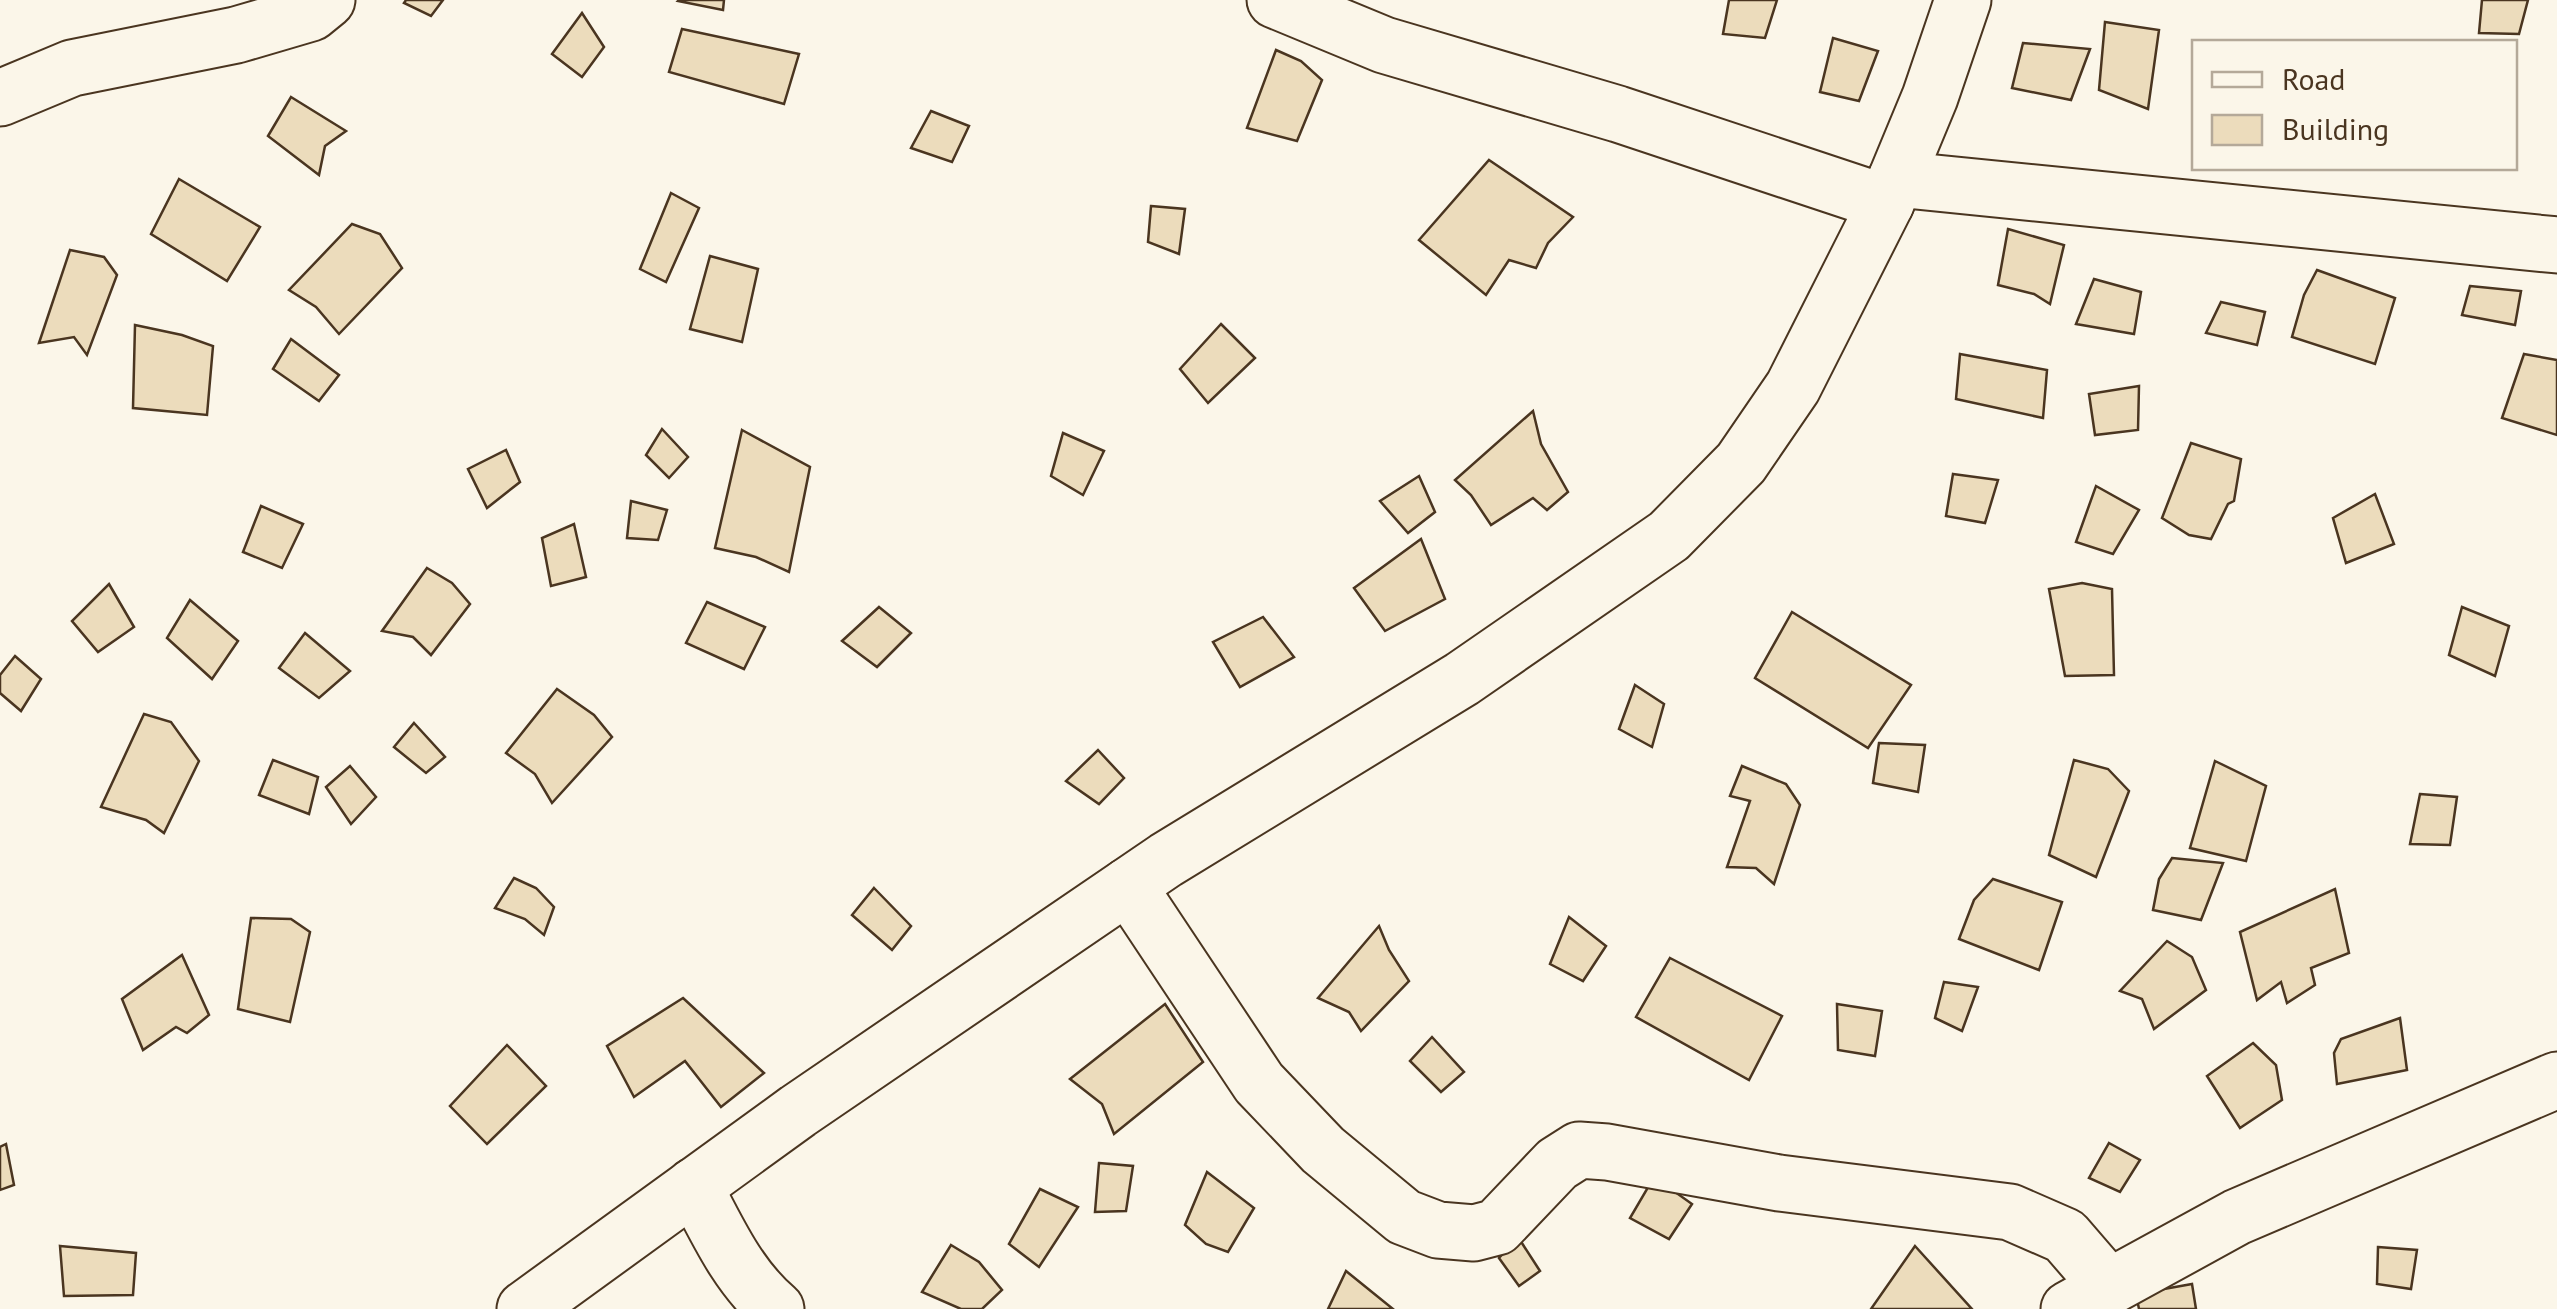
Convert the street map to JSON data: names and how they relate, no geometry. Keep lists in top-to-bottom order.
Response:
{
  "legend": ["Road", "Building"]
}
